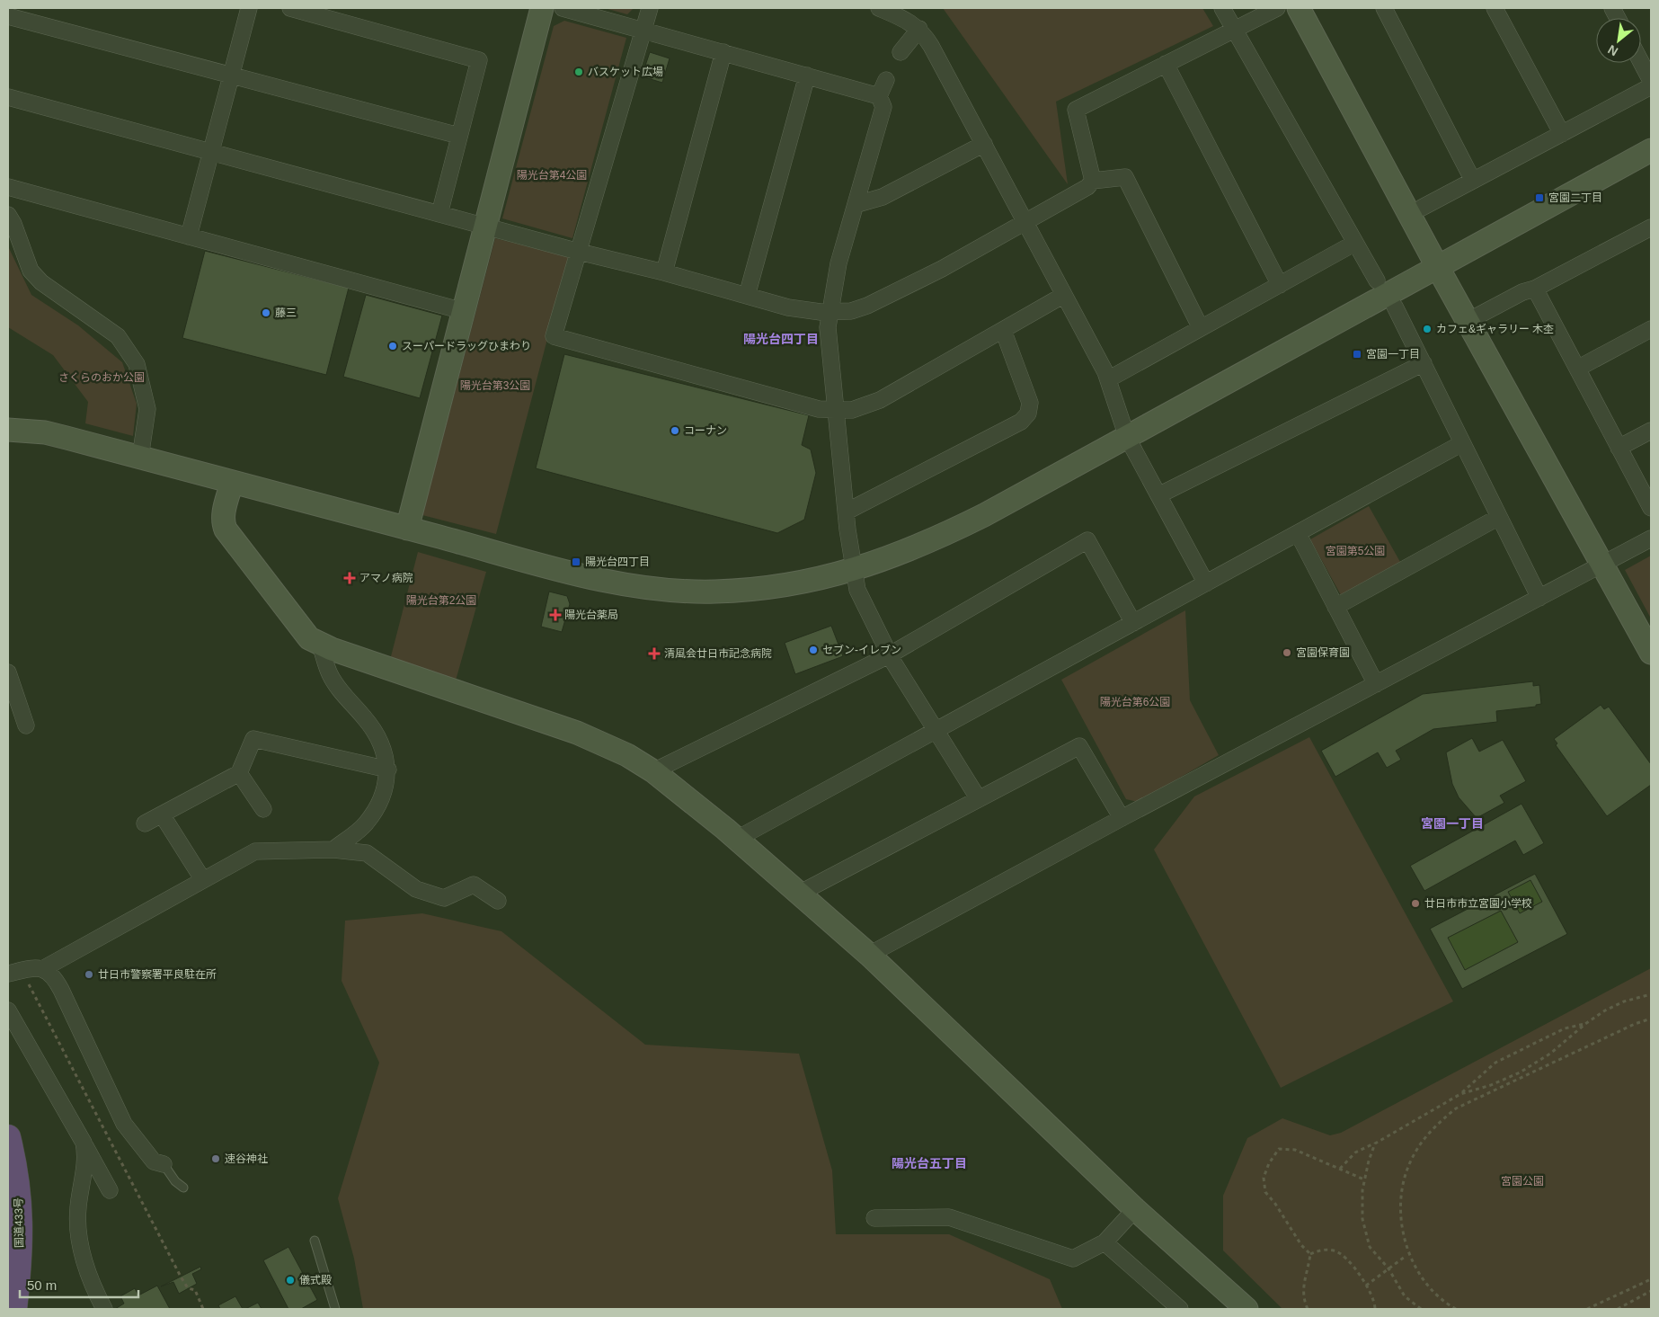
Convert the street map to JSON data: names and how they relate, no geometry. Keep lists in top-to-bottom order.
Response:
{
  "streets": {
    "highway": ["国道433号"]
  },
  "districts": ["陽光台四丁目", "宮園一丁目", "陽光台五丁目"],
  "parks": [
    "陽光台第4公園",
    "さくらのおか公園",
    "陽光台第3公園",
    "宮園第5公園",
    "陽光台第2公園",
    "陽光台第6公園",
    "宮園公園"
  ],
  "places": {
    "other": [
      "バスケット広場",
      "藤三",
      "カフェ&ギャラリー 木杢",
      "スーパードラッグひまわり",
      "コーナン",
      "セブン-イレブン",
      "宮園保育園",
      "廿日市市立宮園小学校",
      "廿日市警察署平良駐在所",
      "速谷神社",
      "儀式殿"
    ],
    "transit": ["宮園二丁目", "宮園一丁目", "陽光台四丁目"],
    "health": ["アマノ病院", "陽光台薬局", "清風会廿日市記念病院"]
  },
  "scale_bar": "50 m",
  "north": "bottom left"
}
